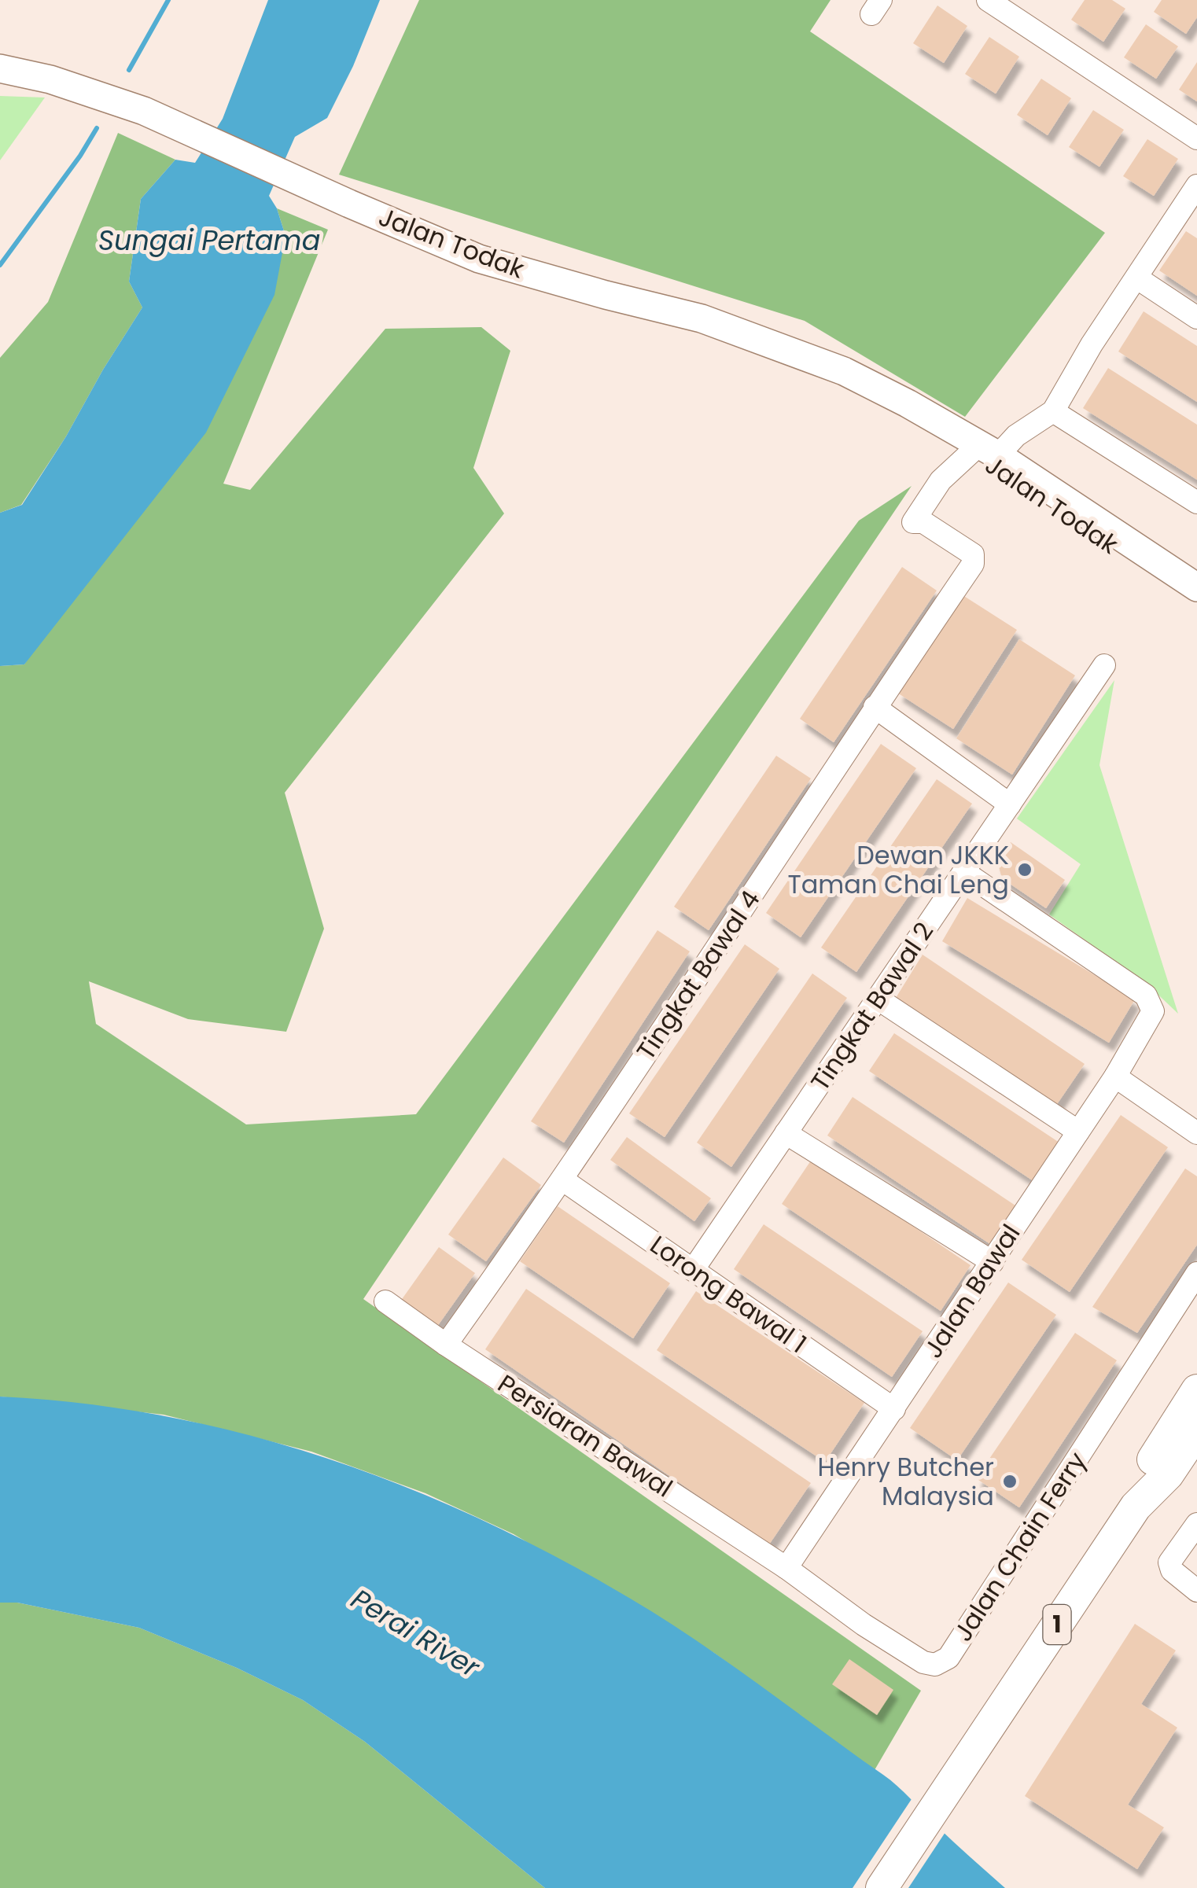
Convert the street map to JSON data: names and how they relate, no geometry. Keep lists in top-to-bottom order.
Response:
{
  "streets": {
    "highway": ["1"],
    "main road": ["Jalan Todak"],
    "street": [
      "Tingkat Bawal 4",
      "Tingkat Bawal 2",
      "Jalan Bawal",
      "Lorong Bawal 1",
      "Persiaran Bawal",
      "Jalan Chain Ferry"
    ]
  },
  "crossings": [
    ["Jalan Todak", "Tingkat Bawal 4"],
    ["Tingkat Bawal 4", "Lorong Bawal 1"],
    ["Tingkat Bawal 4", "Persiaran Bawal"],
    ["Tingkat Bawal 2", "Jalan Bawal"],
    ["Tingkat Bawal 2", "Lorong Bawal 1"],
    ["Jalan Bawal", "Lorong Bawal 1"],
    ["Jalan Bawal", "Persiaran Bawal"],
    ["Jalan Bawal", "Jalan Chain Ferry"],
    ["Persiaran Bawal", "Jalan Chain Ferry"]
  ],
  "water": ["Sungai Pertama", "Perai River"],
  "places": ["Dewan JKKK Taman Chai Leng", "Henry Butcher Malaysia"]
}
